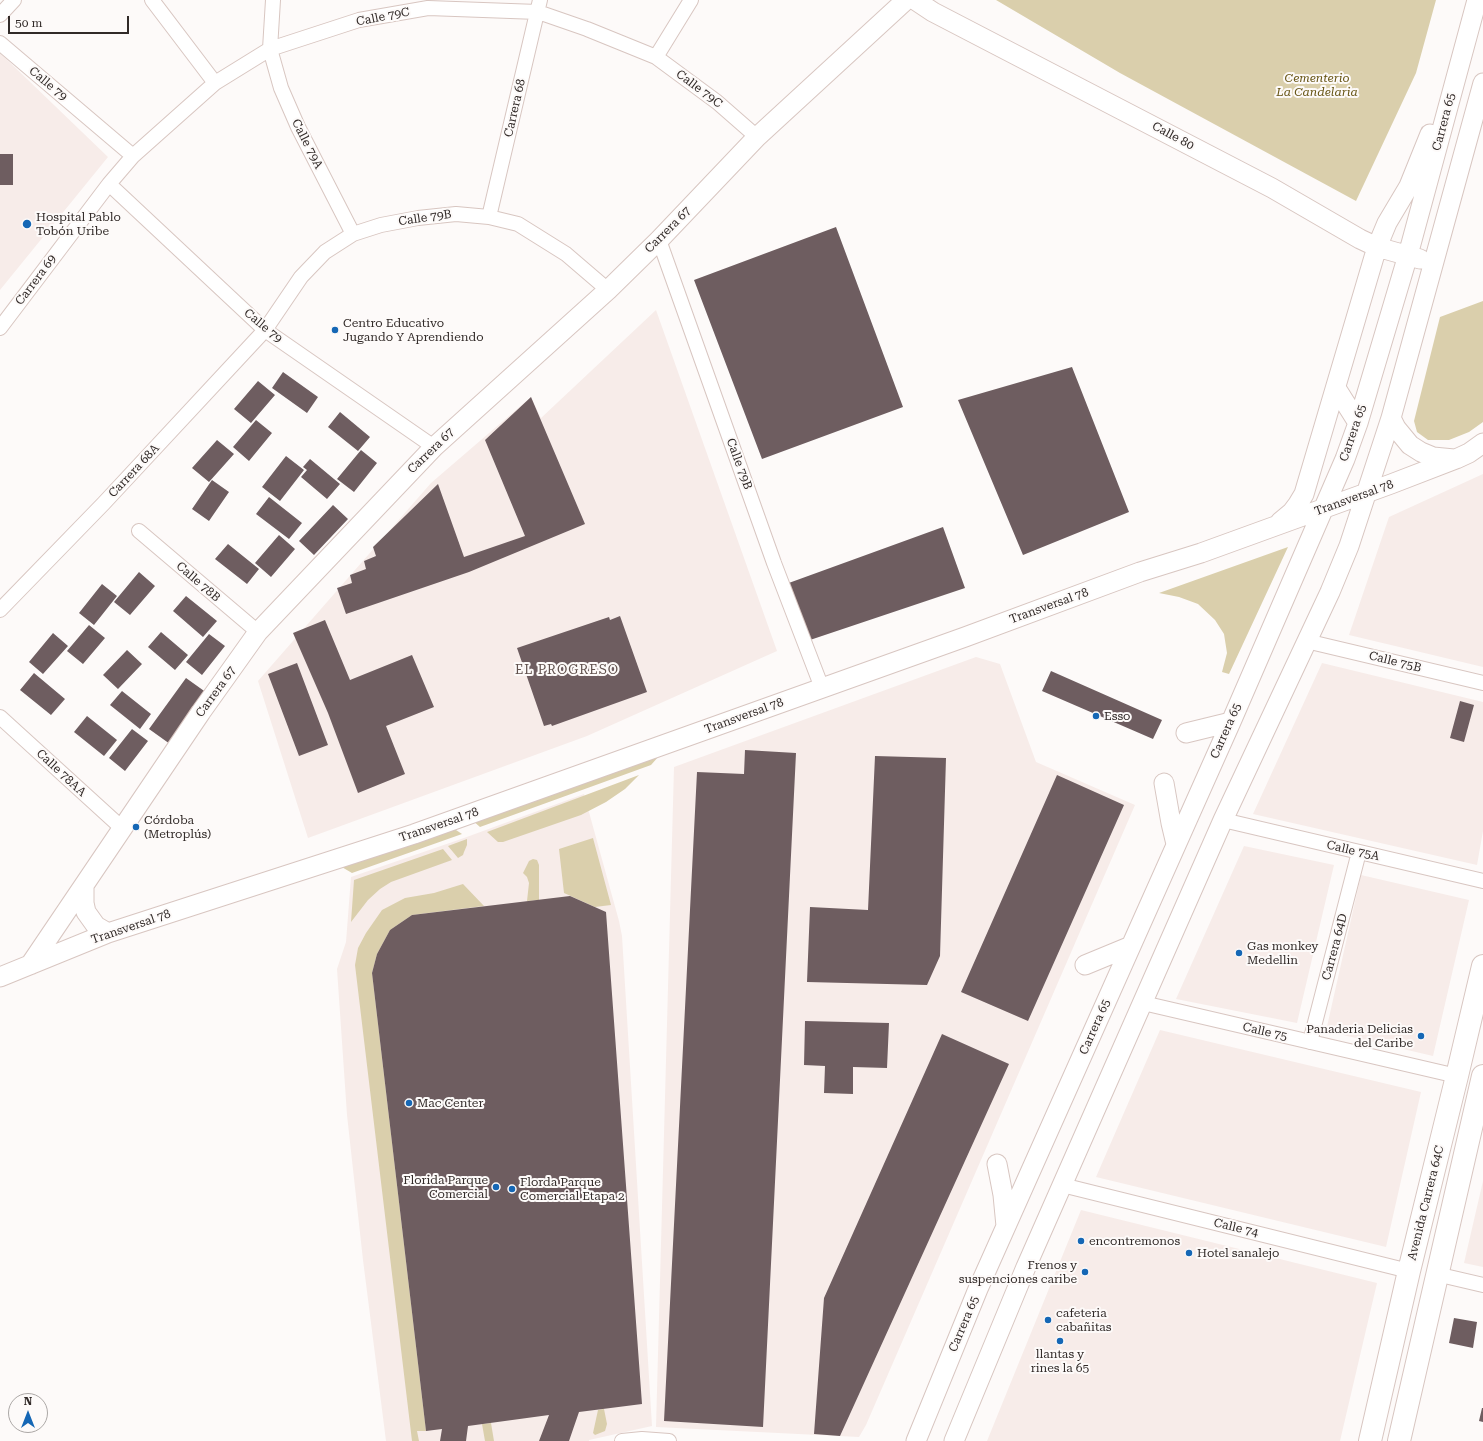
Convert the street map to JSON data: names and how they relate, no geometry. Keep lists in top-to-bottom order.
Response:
{
  "streets": {
    "main road": [
      "Carrera 65",
      "Calle 80",
      "Carrera 67",
      "Transversal 78",
      "Avenida Carrera 64C"
    ],
    "street": [
      "Calle 79C",
      "Calle 79",
      "Carrera 68",
      "Calle 79A",
      "Calle 79B",
      "Carrera 69",
      "Carrera 68A",
      "Calle 78B",
      "Calle 75B",
      "Calle 78AA",
      "Calle 75A",
      "Carrera 64D",
      "Calle 75",
      "Calle 74"
    ]
  },
  "crossings": [
    ["Calle 79C", "Calle 79"],
    ["Calle 79C", "Carrera 68"],
    ["Calle 79C", "Calle 79A"],
    ["Calle 79C", "Carrera 67"],
    ["Calle 79C", "Carrera 69"],
    ["Calle 79", "Calle 79B"],
    ["Calle 79", "Carrera 67"],
    ["Calle 79", "Carrera 69"],
    ["Calle 79", "Carrera 68A"],
    ["Carrera 68", "Calle 79B"],
    ["Carrera 65", "Calle 80"],
    ["Carrera 65", "Transversal 78"],
    ["Calle 79A", "Calle 79B"],
    ["Calle 79B", "Carrera 67"],
    ["Calle 79B", "Carrera 68A"],
    ["Calle 79B", "Transversal 78"],
    ["Carrera 67", "Transversal 78"],
    ["Carrera 67", "Calle 78B"],
    ["Carrera 67", "Calle 78AA"],
    ["Calle 75A", "Carrera 64D"],
    ["Carrera 64D", "Calle 75"],
    ["Calle 75", "Avenida Carrera 64C"],
    ["Avenida Carrera 64C", "Calle 74"]
  ],
  "districts": ["EL PROGRESO"],
  "parks": ["Cementerio La Candelaria"],
  "places": [
    "Hospital Pablo Tobón Uribe",
    "Centro Educativo Jugando Y Aprendiendo",
    "Esso",
    "Córdoba (Metroplús)",
    "Gas monkey Medellin",
    "Panaderia Delicias del Caribe",
    "Mac Center",
    "Florida Parque Comercial",
    "Florda Parque Comercial Etapa 2",
    "encontremonos",
    "Hotel sanalejo",
    "Frenos y suspenciones caribe",
    "cafeteria cabañitas",
    "llantas y rines la 65"
  ],
  "scale_bar": "50 m",
  "north": "top"
}
